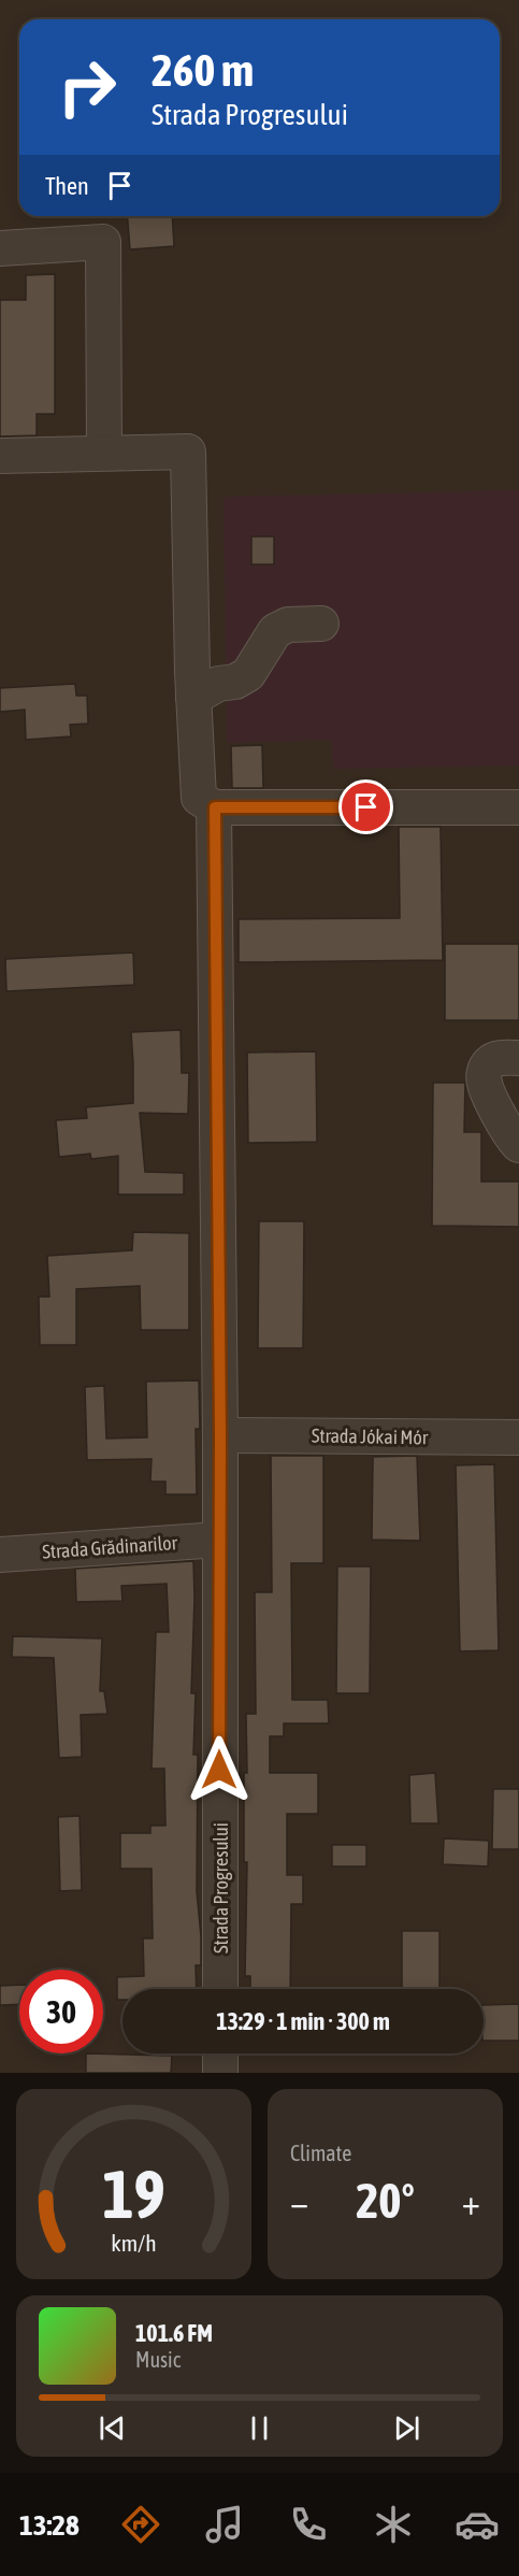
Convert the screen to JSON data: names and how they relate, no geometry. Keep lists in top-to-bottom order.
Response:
{
  "streets": {
    "street": ["Strada Jókai Mór", "Strada Grădinarilor", "Strada Progresului"]
  },
  "crossings": [
    ["Strada Jókai Mór", "Strada Progresului"],
    ["Strada Grădinarilor", "Strada Progresului"]
  ],
  "page": {
    "turn": ["260 m", "Strada Progresului"],
    "then": "Then",
    "limit": "30",
    "trip": "13:29 · 1 min · 300 m",
    "tile": "Climate",
    "heat": ["−", "20°", "+"],
    "song": ["101.6 FM", "Music"],
    "tabs": "13:28",
    "gauge": ["19", "km/h"]
  }
}
